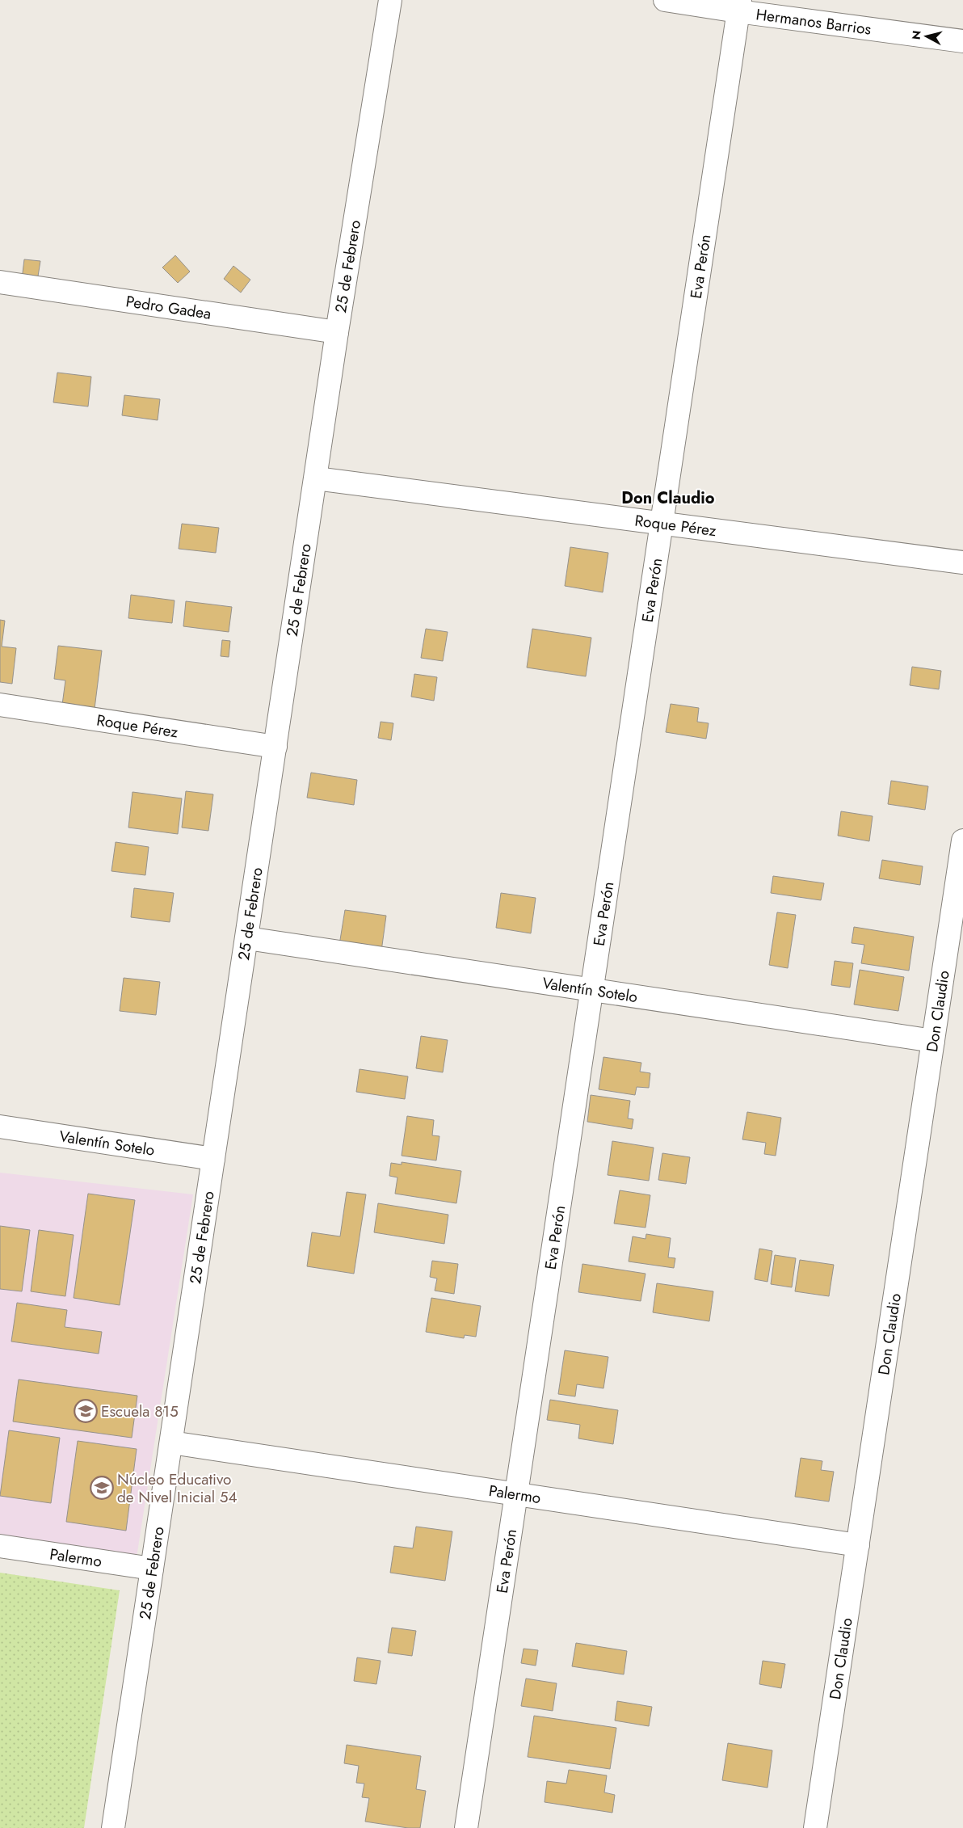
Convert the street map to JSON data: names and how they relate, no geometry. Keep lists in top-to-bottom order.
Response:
{
  "streets": {
    "street": [
      "Hermanos Barrios",
      "25 de Febrero",
      "Eva Perón",
      "Pedro Gadea",
      "Roque Pérez",
      "Valentín Sotelo",
      "Don Claudio",
      "Palermo"
    ]
  },
  "crossings": [
    ["Hermanos Barrios", "Eva Perón"],
    ["25 de Febrero", "Pedro Gadea"],
    ["25 de Febrero", "Roque Pérez"],
    ["25 de Febrero", "Valentín Sotelo"],
    ["25 de Febrero", "Palermo"],
    ["Eva Perón", "Roque Pérez"],
    ["Eva Perón", "Valentín Sotelo"],
    ["Eva Perón", "Palermo"],
    ["Valentín Sotelo", "Don Claudio"],
    ["Don Claudio", "Palermo"]
  ],
  "districts": ["Don Claudio"],
  "places": {
    "school or university": ["Escuela 815", "Núcleo Educativo de Nivel Inicial 54"]
  },
  "north": "left"
}
